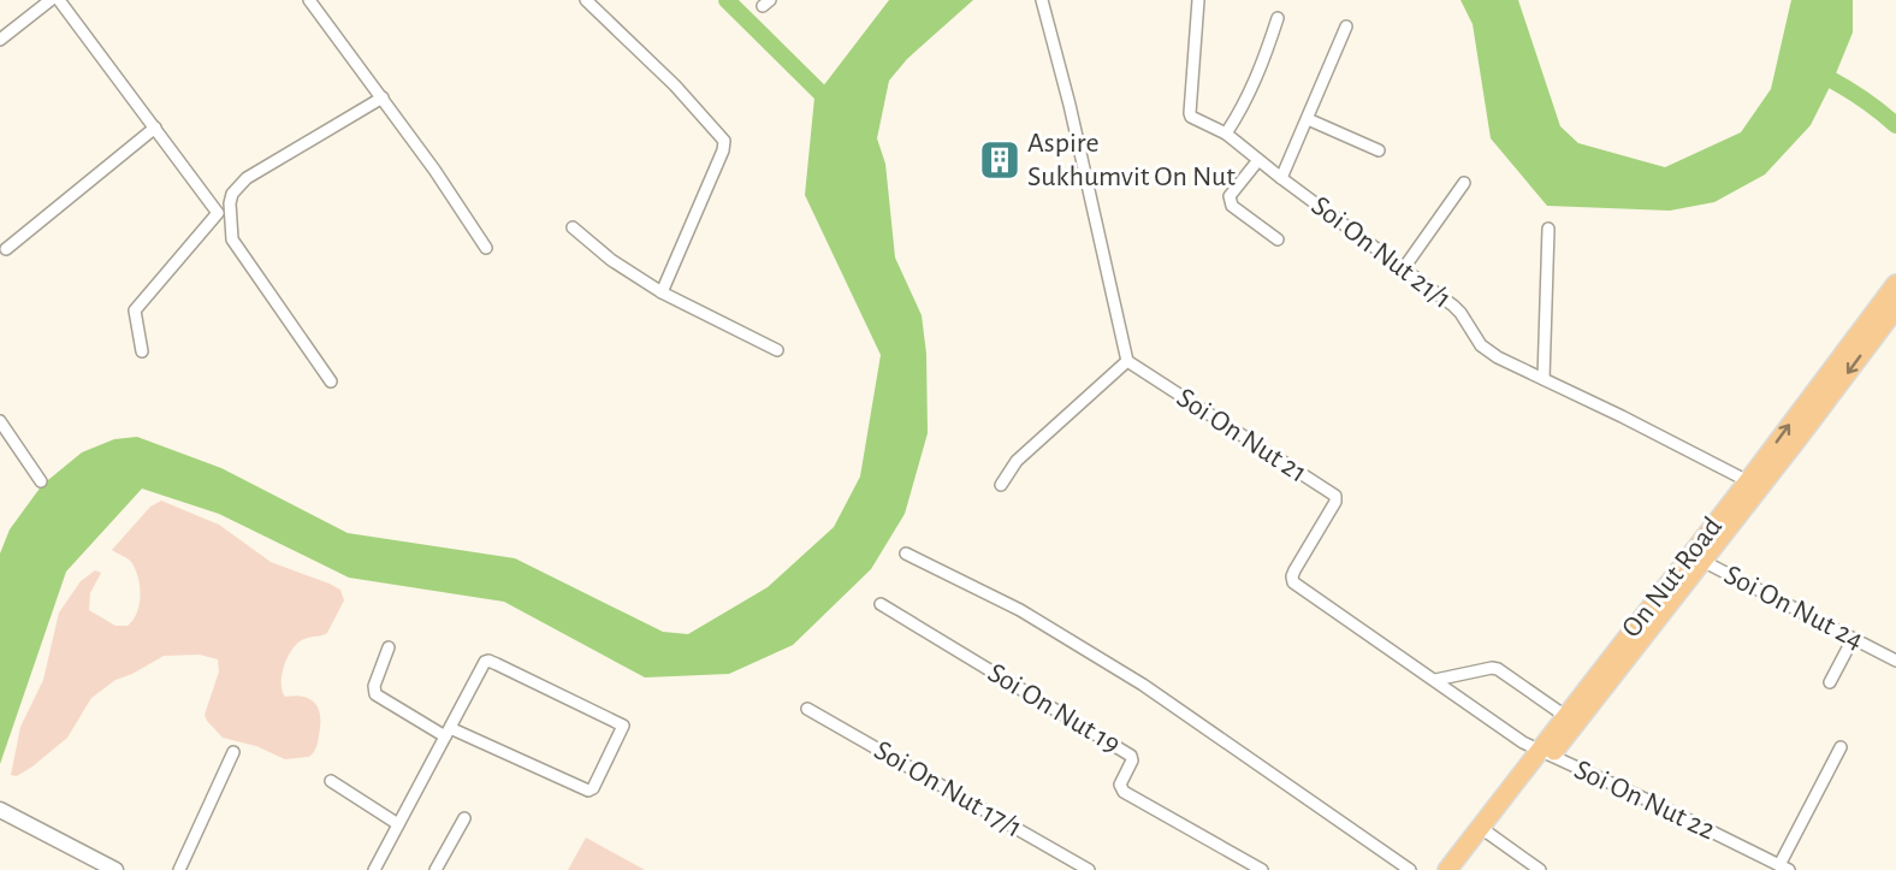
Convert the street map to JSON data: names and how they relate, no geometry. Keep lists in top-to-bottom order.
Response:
{
  "streets": {
    "main road": ["On Nut Road"],
    "street": [
      "Soi On Nut 21/1",
      "Soi On Nut 21",
      "Soi On Nut 24",
      "Soi On Nut 19",
      "Soi On Nut 17/1",
      "Soi On Nut 22"
    ]
  },
  "crossings": [
    ["Soi On Nut 21/1", "On Nut Road"],
    ["Soi On Nut 21", "On Nut Road"],
    ["Soi On Nut 21", "Soi On Nut 22"],
    ["On Nut Road", "Soi On Nut 24"],
    ["On Nut Road", "Soi On Nut 22"]
  ],
  "places": {
    "building": ["Aspire Sukhumvit On Nut"]
  }
}
